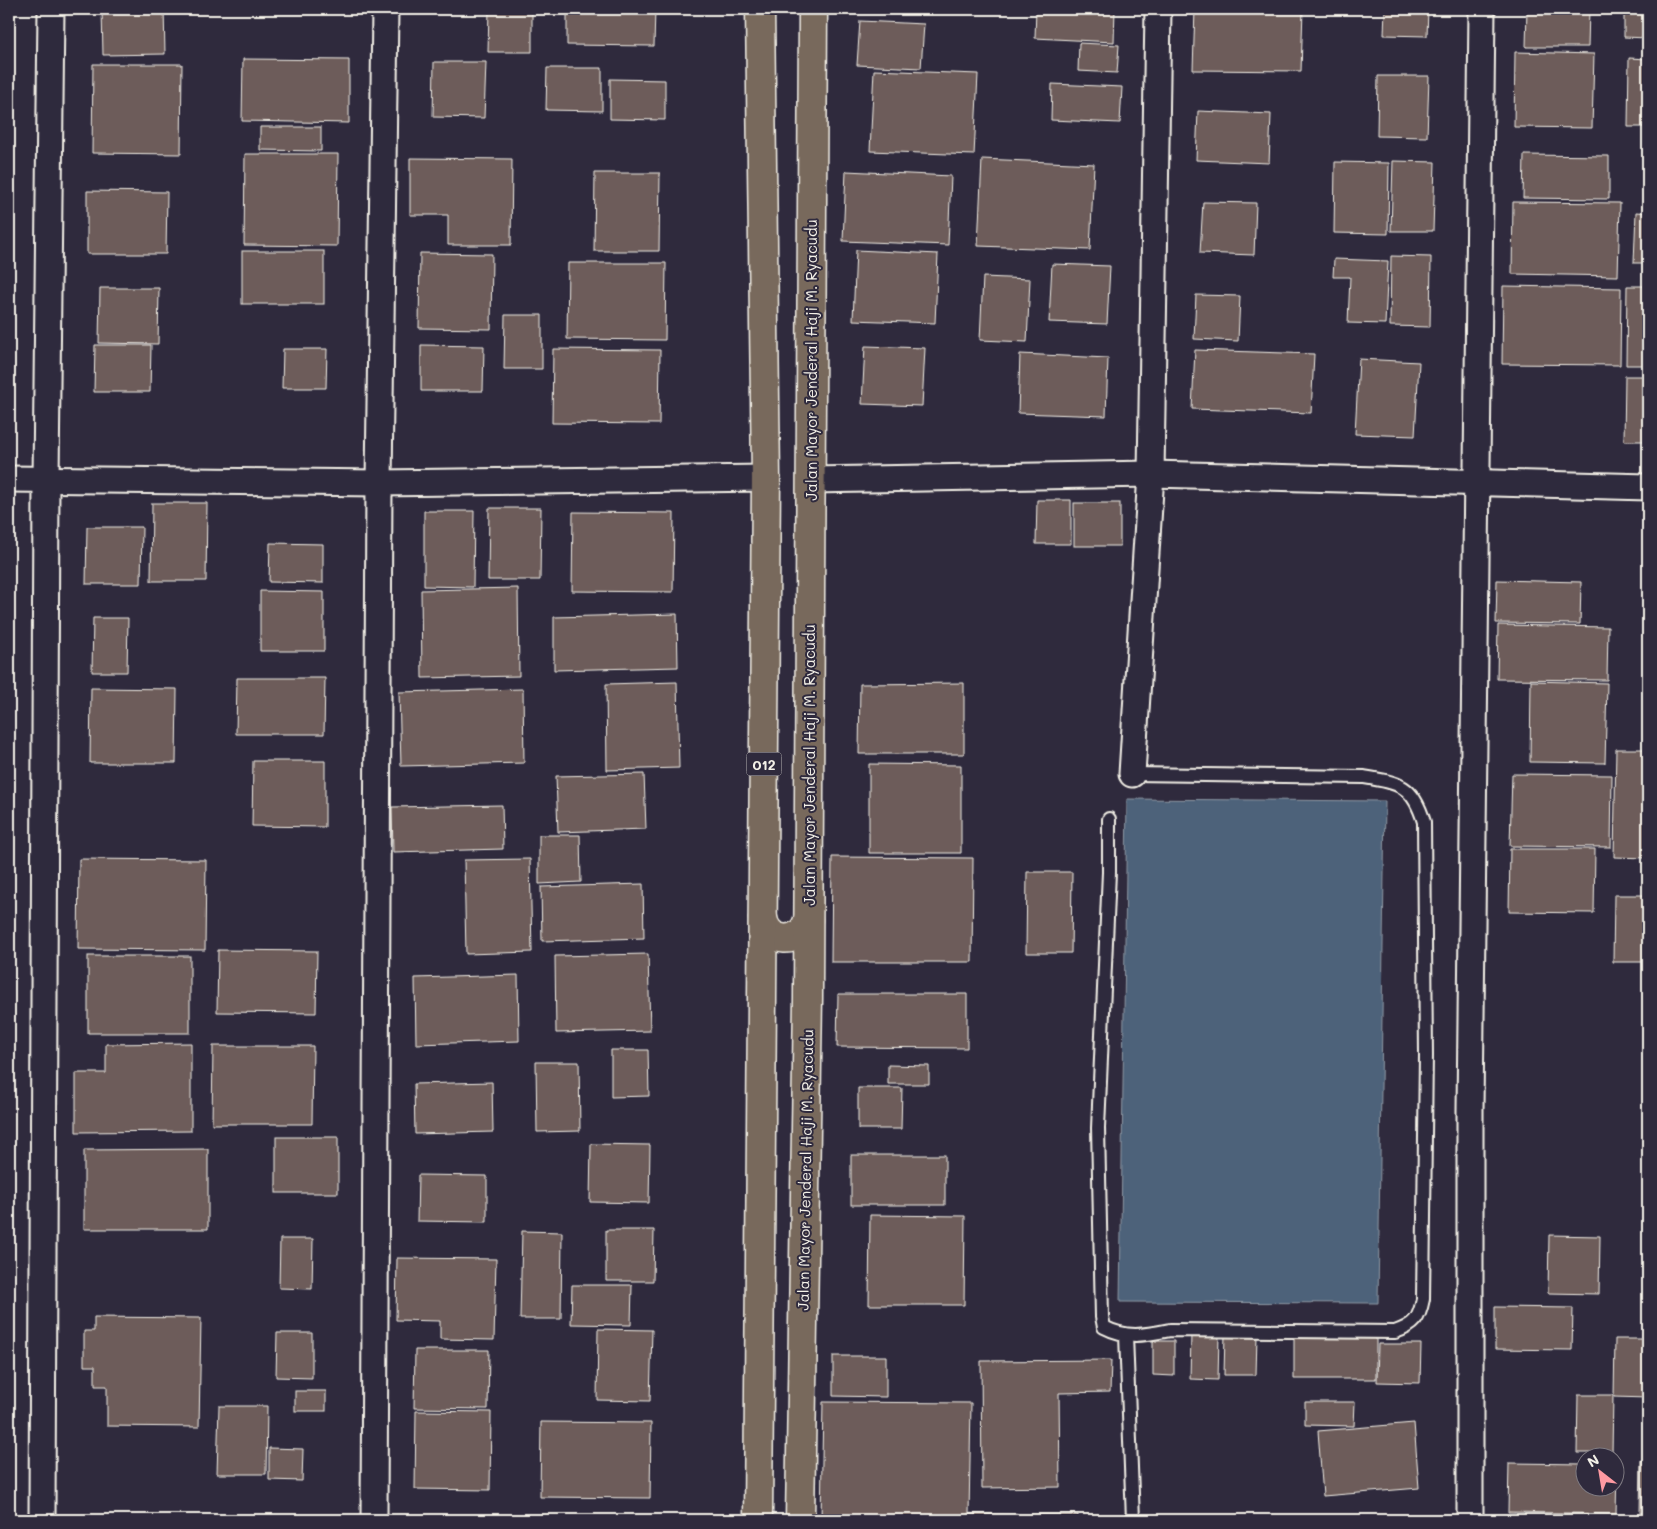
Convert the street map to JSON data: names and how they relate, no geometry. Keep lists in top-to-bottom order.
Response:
{
  "streets": {
    "main road": ["Jalan Mayor Jenderal Haji M. Ryacudu", "012"]
  },
  "north": "top left"
}
